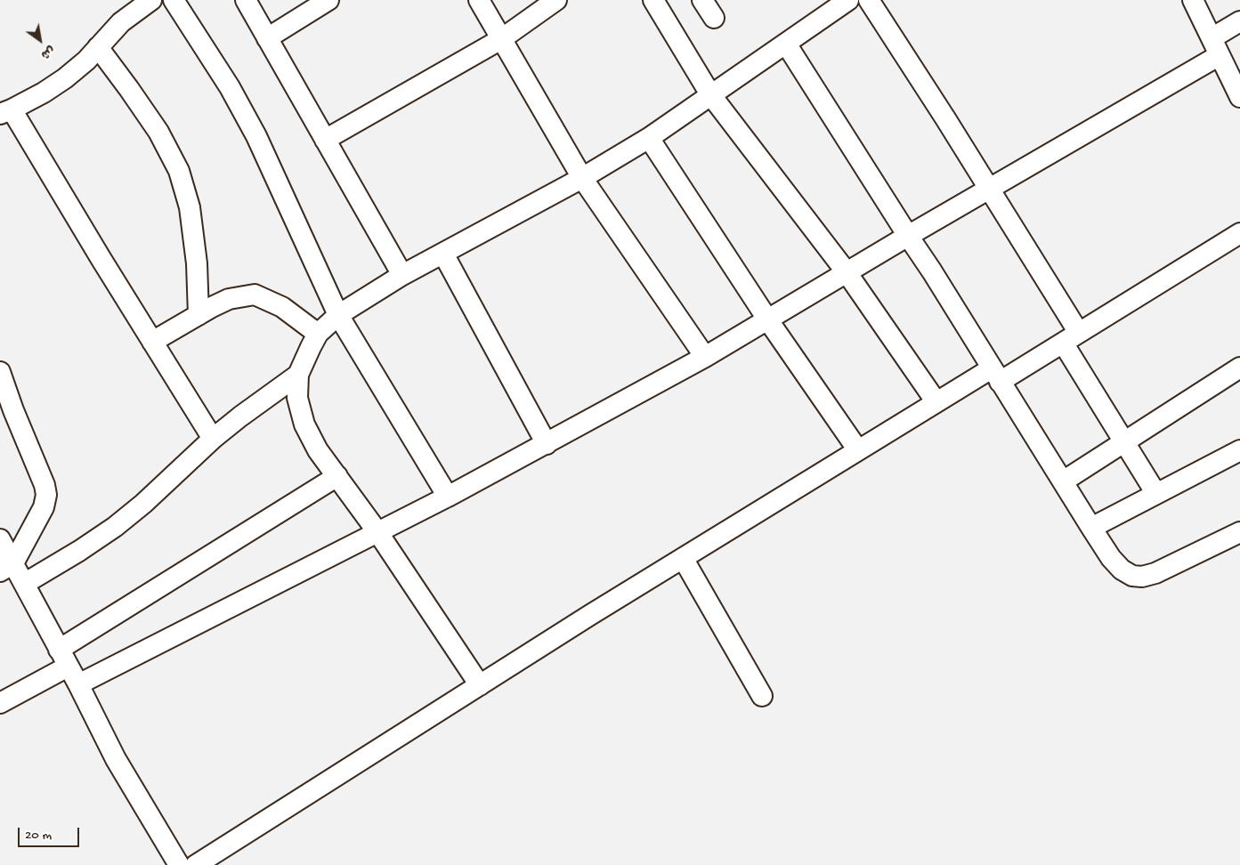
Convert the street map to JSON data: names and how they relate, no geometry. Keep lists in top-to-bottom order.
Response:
{
  "scale_bar": "20 m",
  "north": "bottom right"
}
